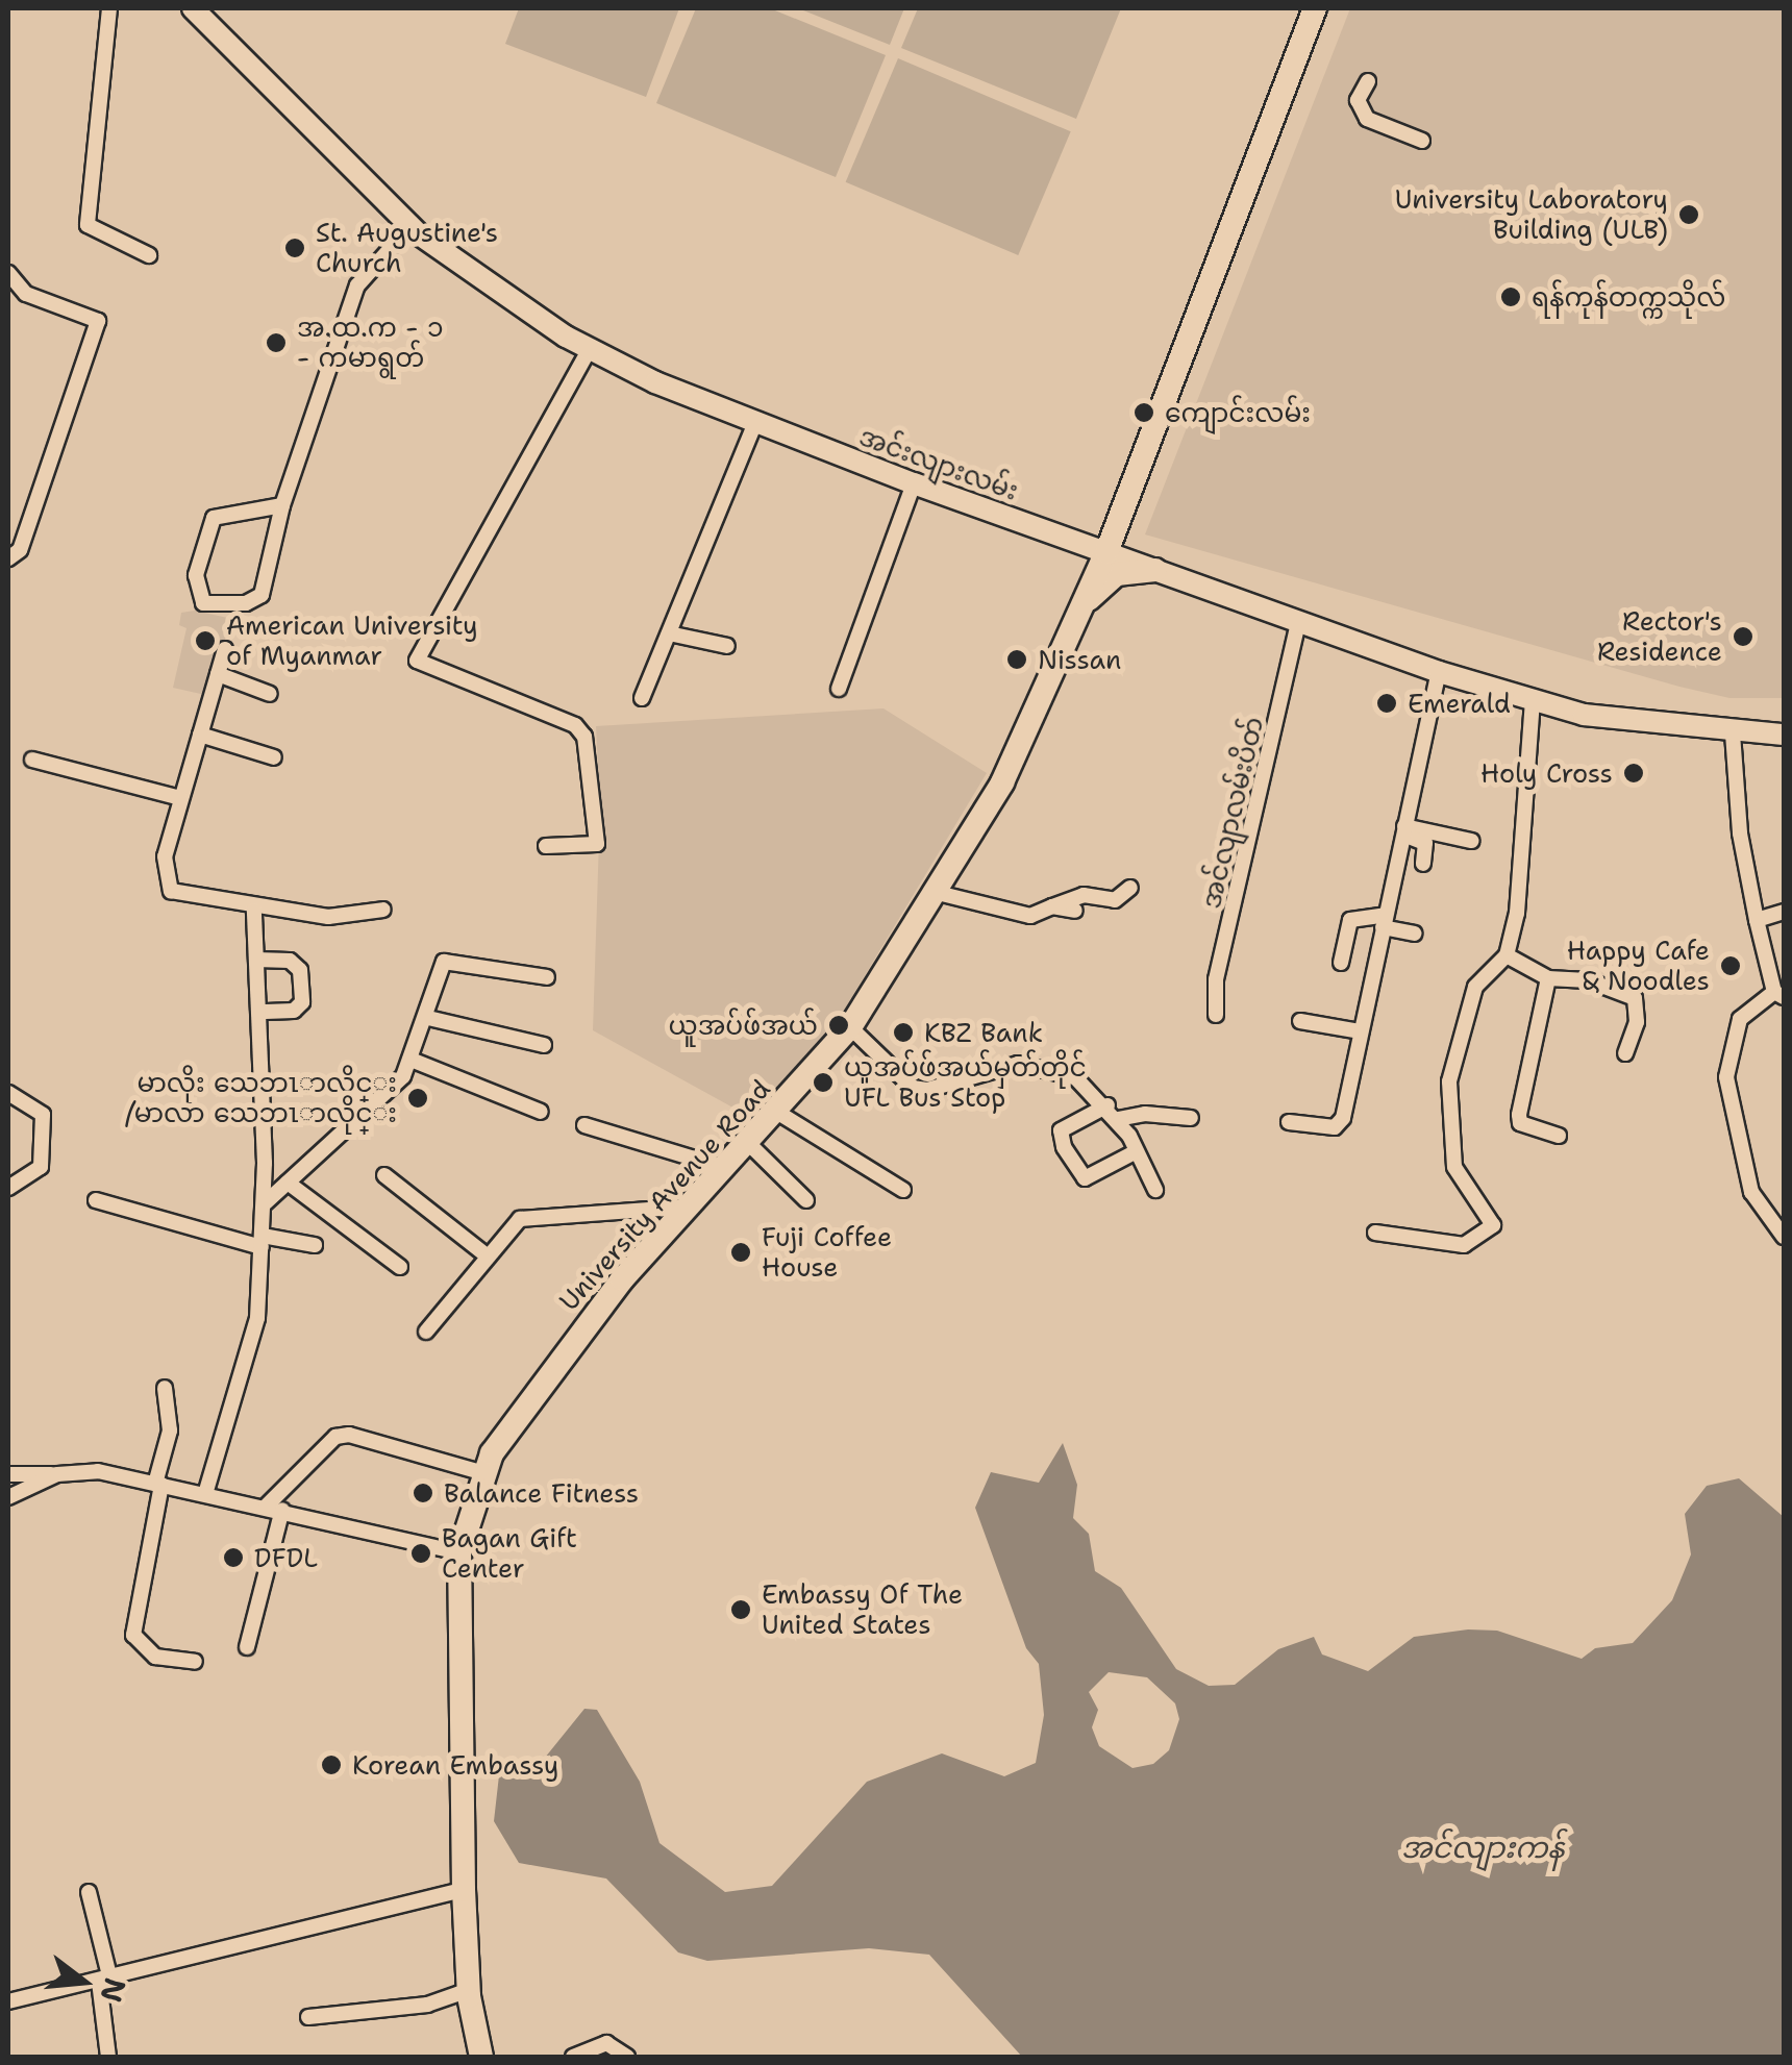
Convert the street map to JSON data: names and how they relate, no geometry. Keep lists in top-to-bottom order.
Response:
{
  "streets": {
    "main road": ["အင်းလျားလမ်း", "University Avenue Road"],
    "street": ["အင်လျာလမ်းပိတ်"]
  },
  "crossings": [
    ["အင်းလျားလမ်း", "အင်လျာလမ်းပိတ်"],
    ["အင်းလျားလမ်း", "University Avenue Road"]
  ],
  "water": ["အင်လျားကန်"],
  "places": [
    "University Laboratory Building (ULB)",
    "St. Augustine's Church",
    "ရန်ကုန်တက္ကသိုလ်",
    "အ.ထ.က - ၁ - ကမာရွတ်",
    "ကျောင်းလမ်း",
    "Rector's Residence",
    "American University of Myanmar",
    "Nissan",
    "Emerald",
    "Holy Cross",
    "Happy Cafe & Noodles",
    "ယူအပ်ဖ်အယ်",
    "KBZ Bank",
    "ယူအပ်ဖ်အယ်မှတ်တိုင် UFL Bus Stop",
    "မာလိုး သေဘၤာလိုင္း /မာလာ သေဘၤာလိုင္း",
    "Fuji Coffee House",
    "Balance Fitness",
    "Bagan Gift Center",
    "DFDL",
    "Embassy Of The United States",
    "Korean Embassy"
  ],
  "north": "right"
}
